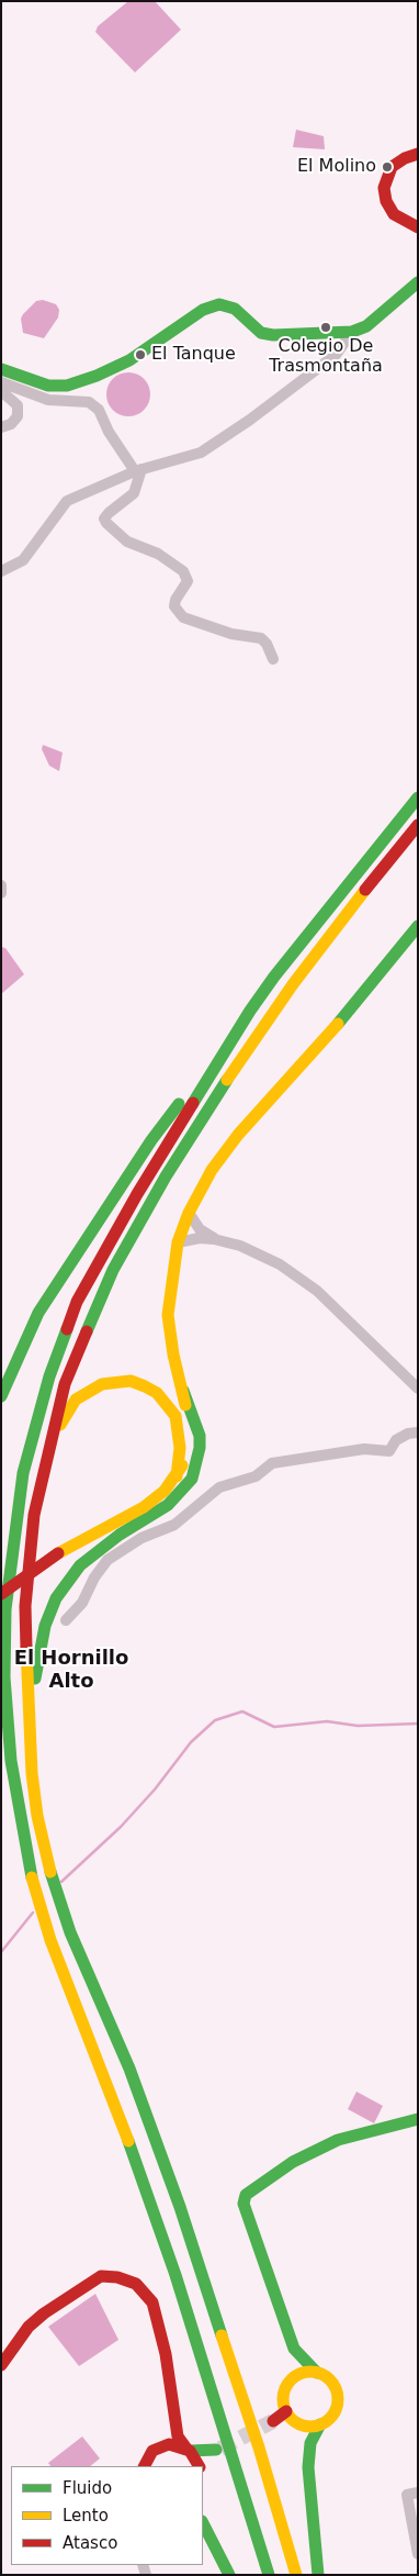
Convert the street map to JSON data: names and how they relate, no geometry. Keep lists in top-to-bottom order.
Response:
{
  "districts": ["El Hornillo Alto"],
  "places": ["El Molino", "Colegio De Trasmontaña", "El Tanque"],
  "legend": ["Fluido", "Lento", "Atasco"]
}
